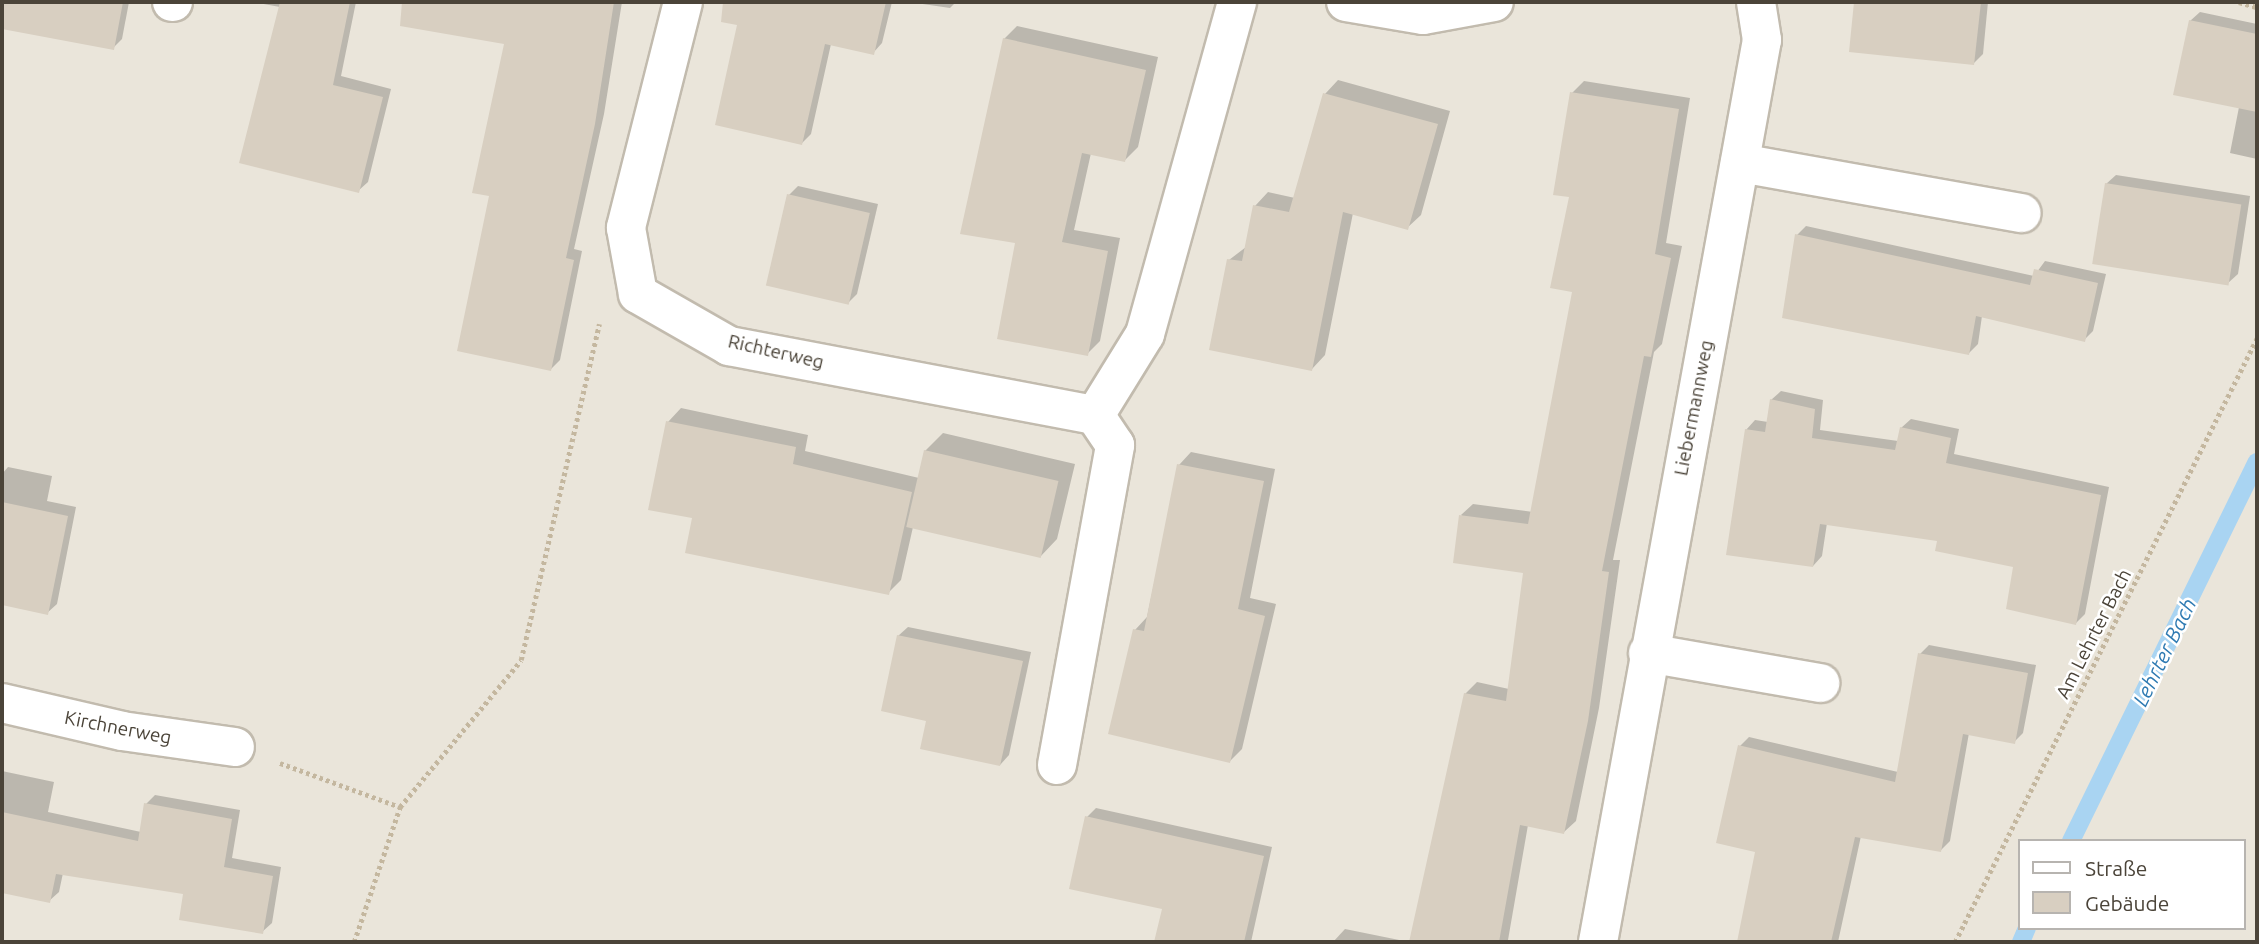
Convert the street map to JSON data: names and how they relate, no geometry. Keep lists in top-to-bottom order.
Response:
{
  "streets": {
    "street": ["Richterweg", "Liebermannweg", "Kirchnerweg"],
    "path": ["Am Lehrter Bach"]
  },
  "water": ["Lehrter Bach"],
  "legend": ["Straße", "Gebäude"]
}
